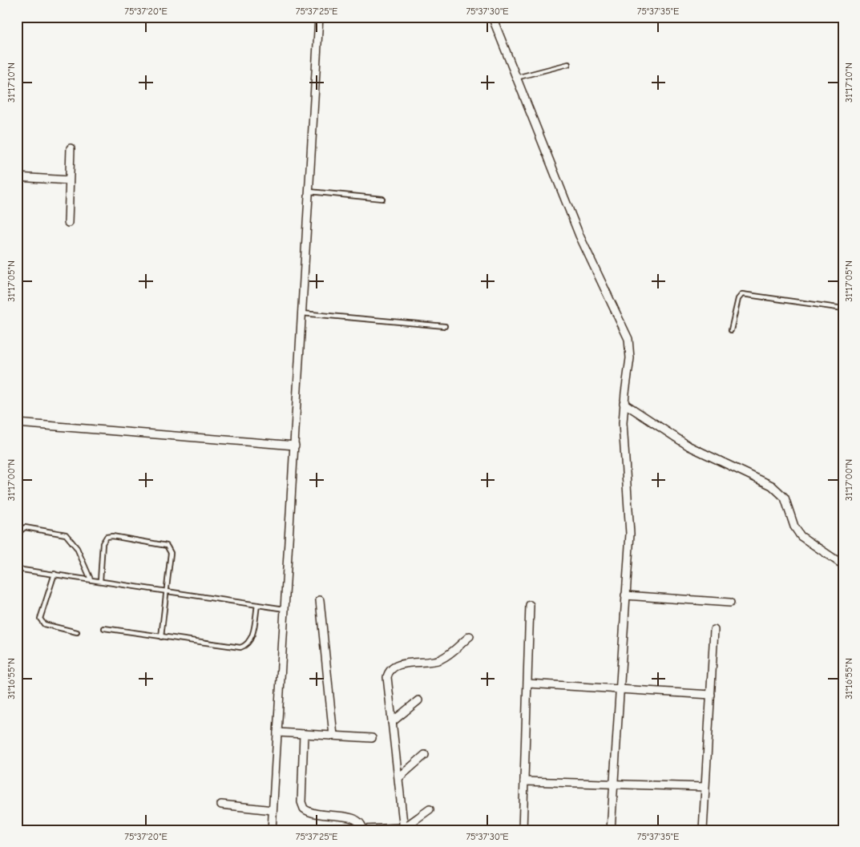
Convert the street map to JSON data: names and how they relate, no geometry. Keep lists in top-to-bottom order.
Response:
{
  "coordinates": [
    "75°37'20\"E",
    "75°37'25\"E",
    "75°37'30\"E",
    "75°37'35\"E",
    "31°17'10\"N",
    "31°17'05\"N",
    "31°17'00\"N",
    "31°16'55\"N"
  ]
}
